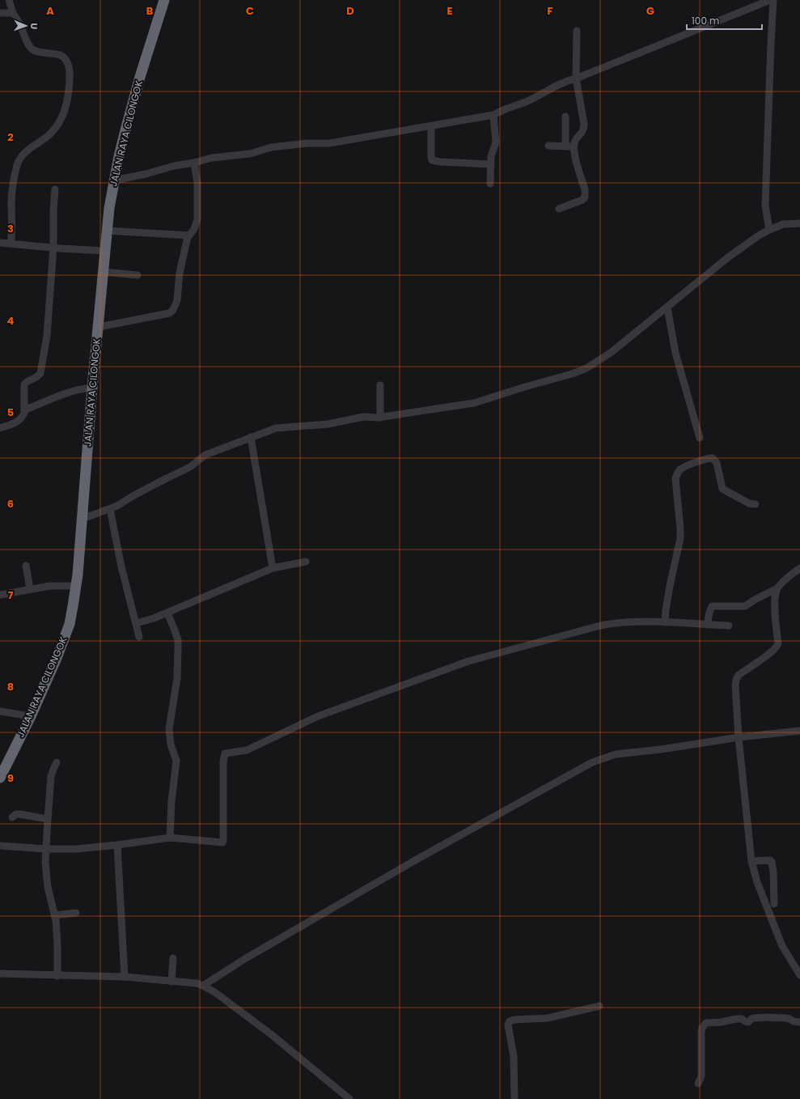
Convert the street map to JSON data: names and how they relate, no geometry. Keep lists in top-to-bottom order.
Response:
{
  "streets": {
    "highway": ["JALAN RAYA CILONGOK"]
  },
  "scale_bar": "100 m",
  "north": "right",
  "grid": {
    "columns": [
      "A",
      "B",
      "C",
      "D",
      "E",
      "F",
      "G"
    ],
    "rows": [
      "2",
      "3",
      "4",
      "5",
      "6",
      "7",
      "8",
      "9"
    ]
  }
}
